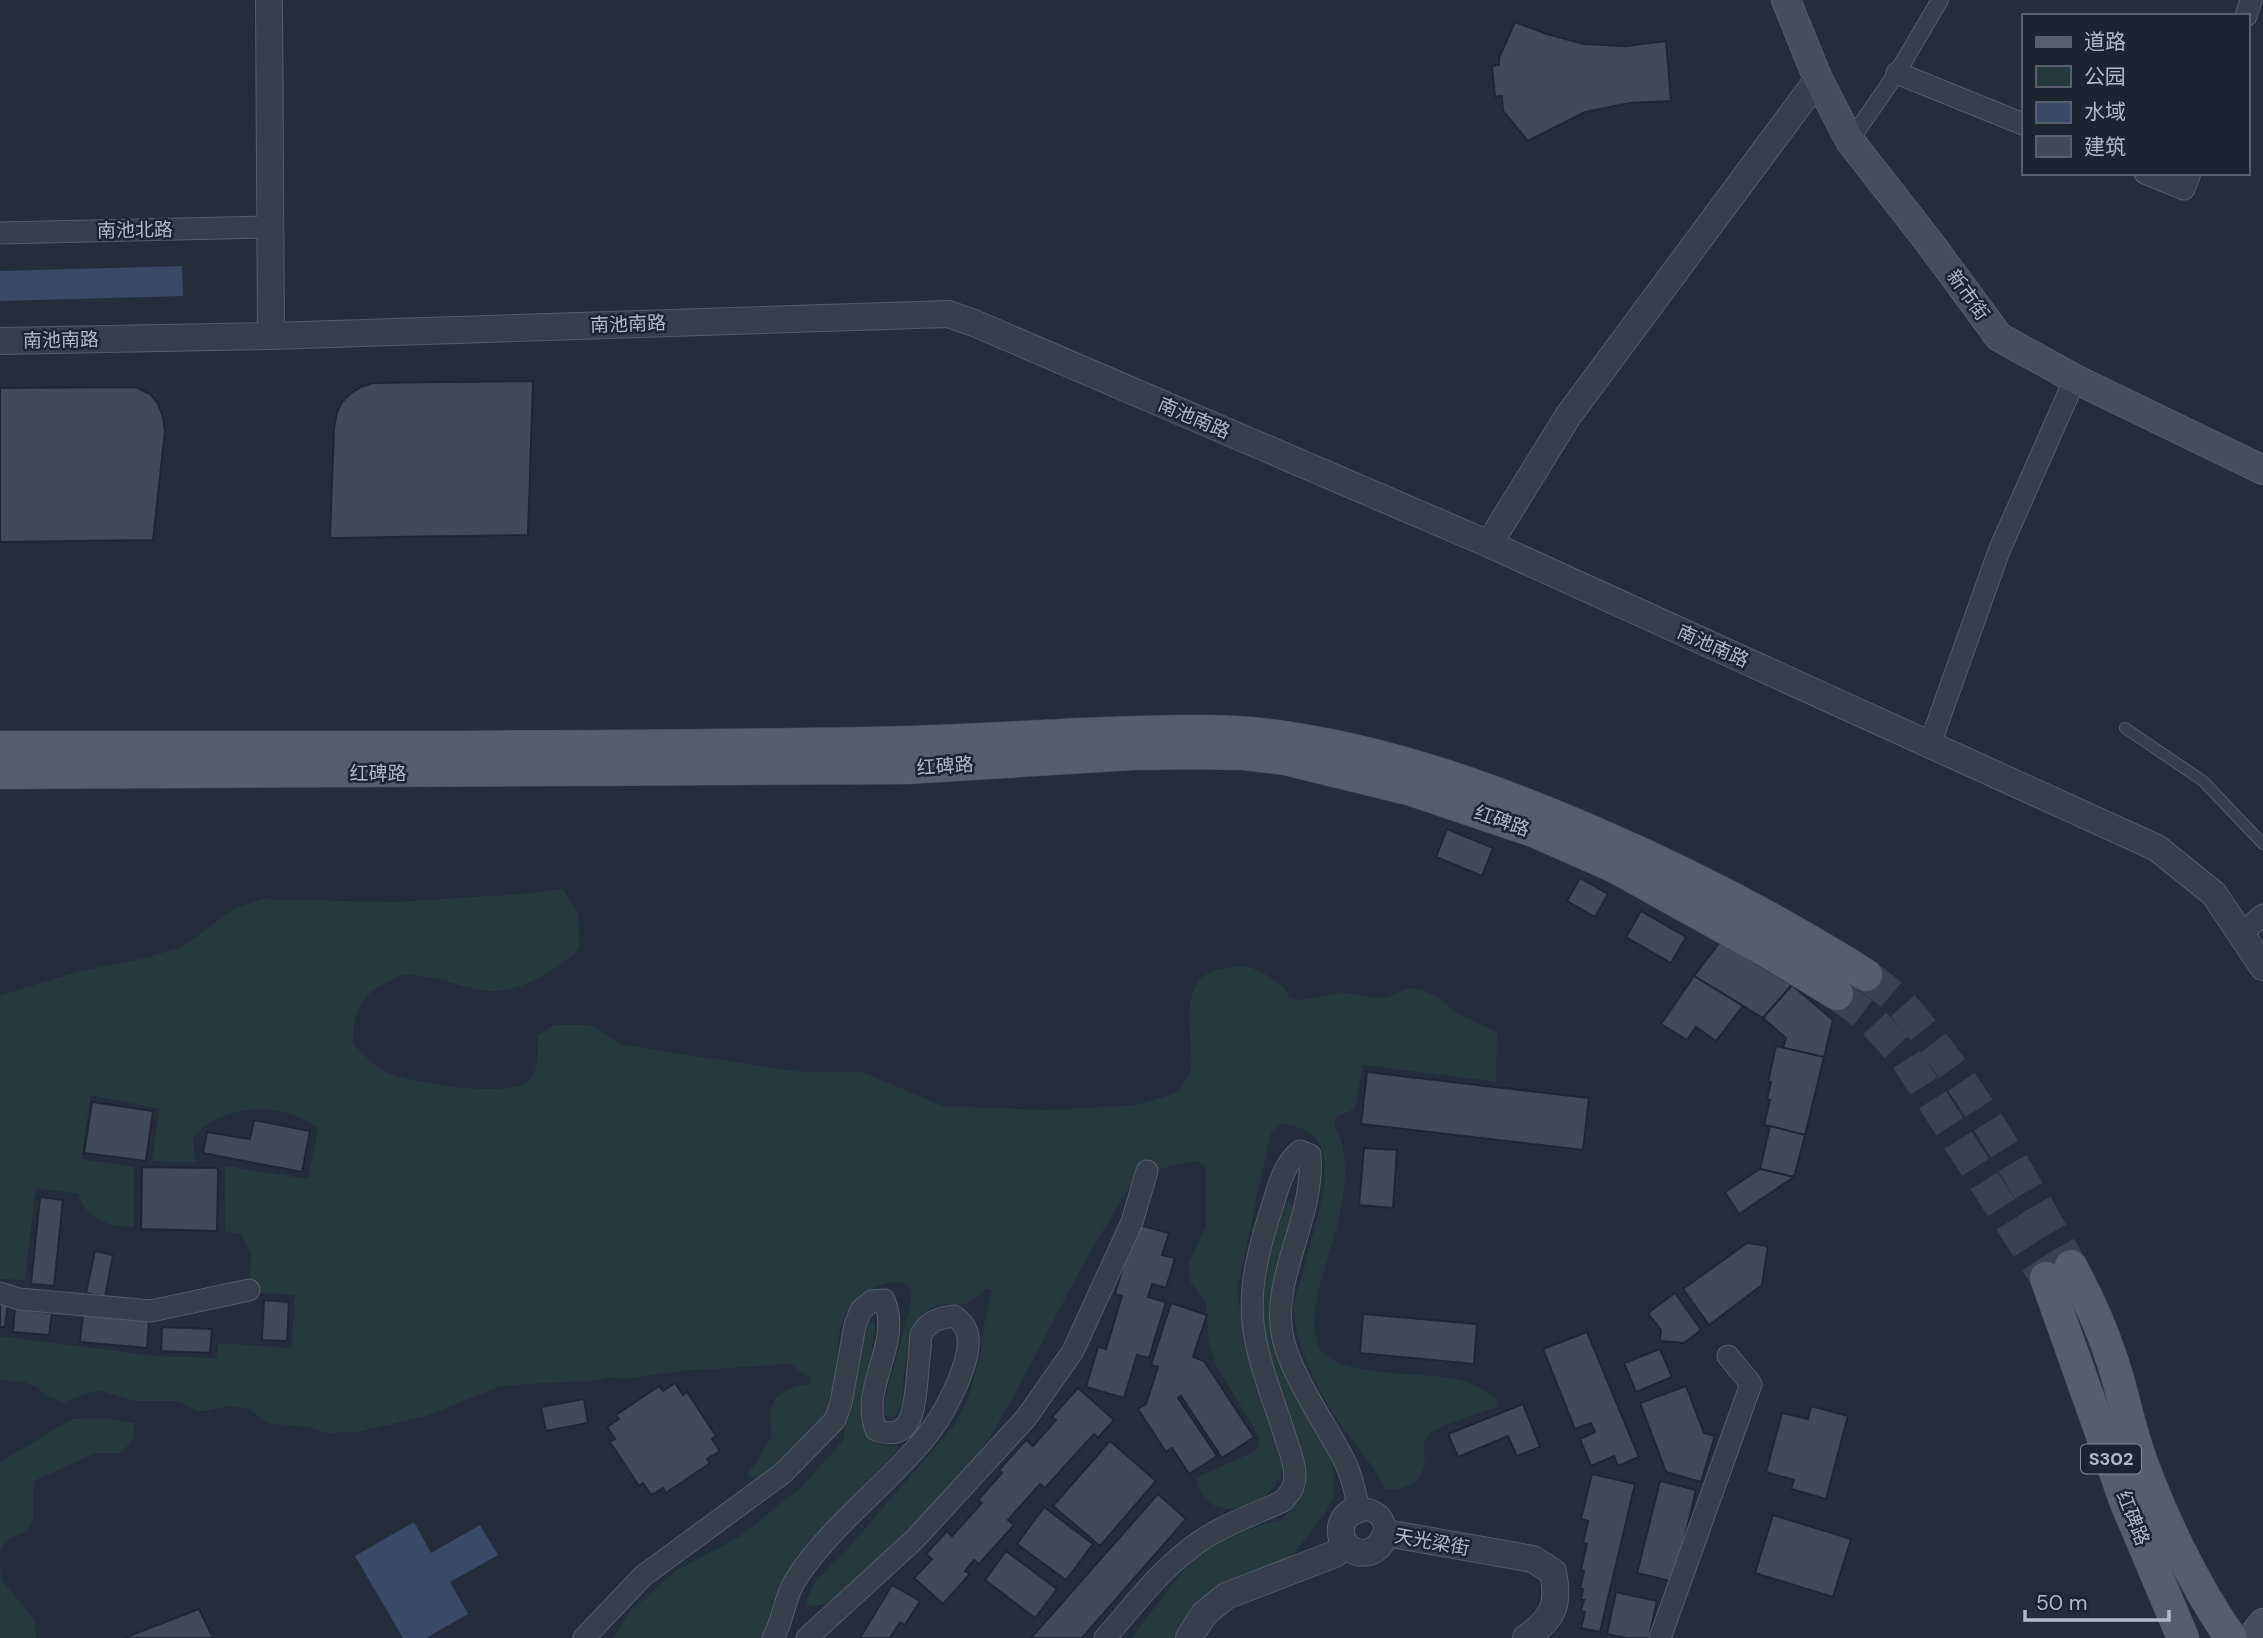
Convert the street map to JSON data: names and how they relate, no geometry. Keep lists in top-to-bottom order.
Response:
{
  "streets": {
    "main road": ["新市街", "红碑路", "S302"],
    "street": ["南池北路", "南池南路", "天光梁街"]
  },
  "legend": [
    "道路",
    "公园",
    "水域",
    "建筑"
  ],
  "scale_bar": "50 m"
}
